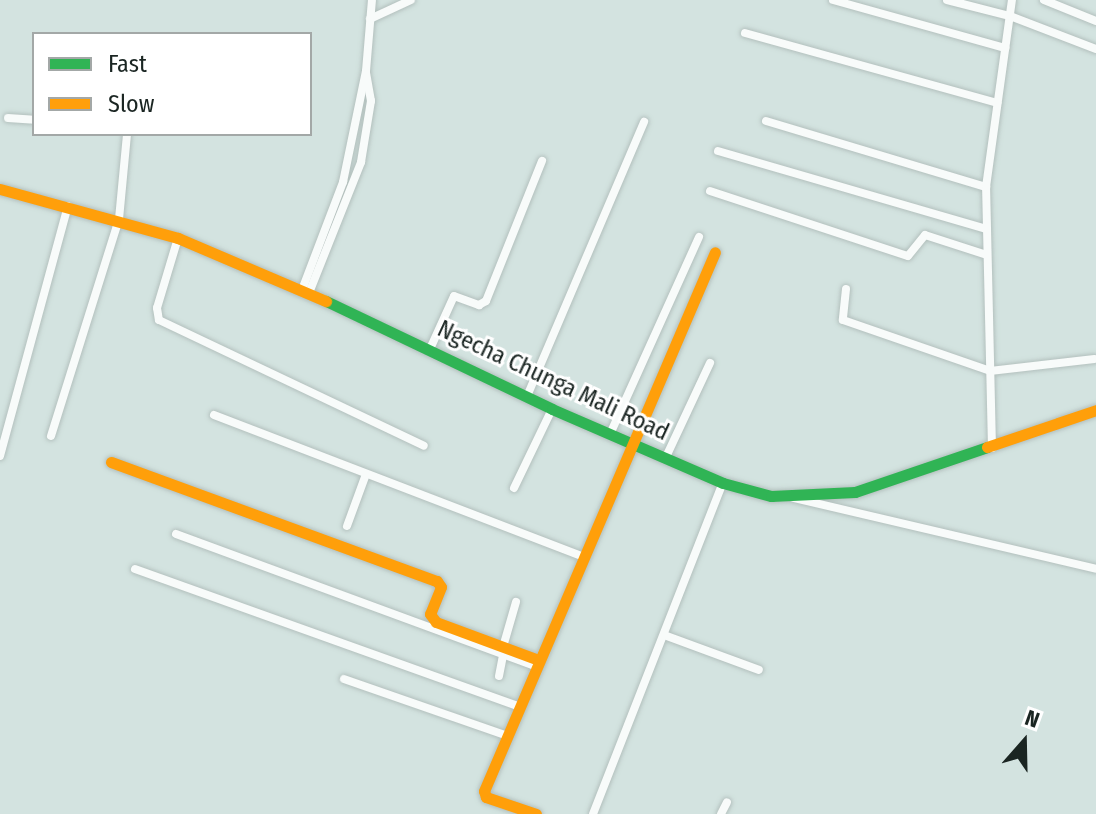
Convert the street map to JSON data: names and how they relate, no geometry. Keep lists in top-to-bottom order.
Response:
{
  "streets": {
    "main road": ["Ngecha Chunga Mali Road"]
  },
  "legend": ["Fast", "Slow"],
  "north": "top"
}
